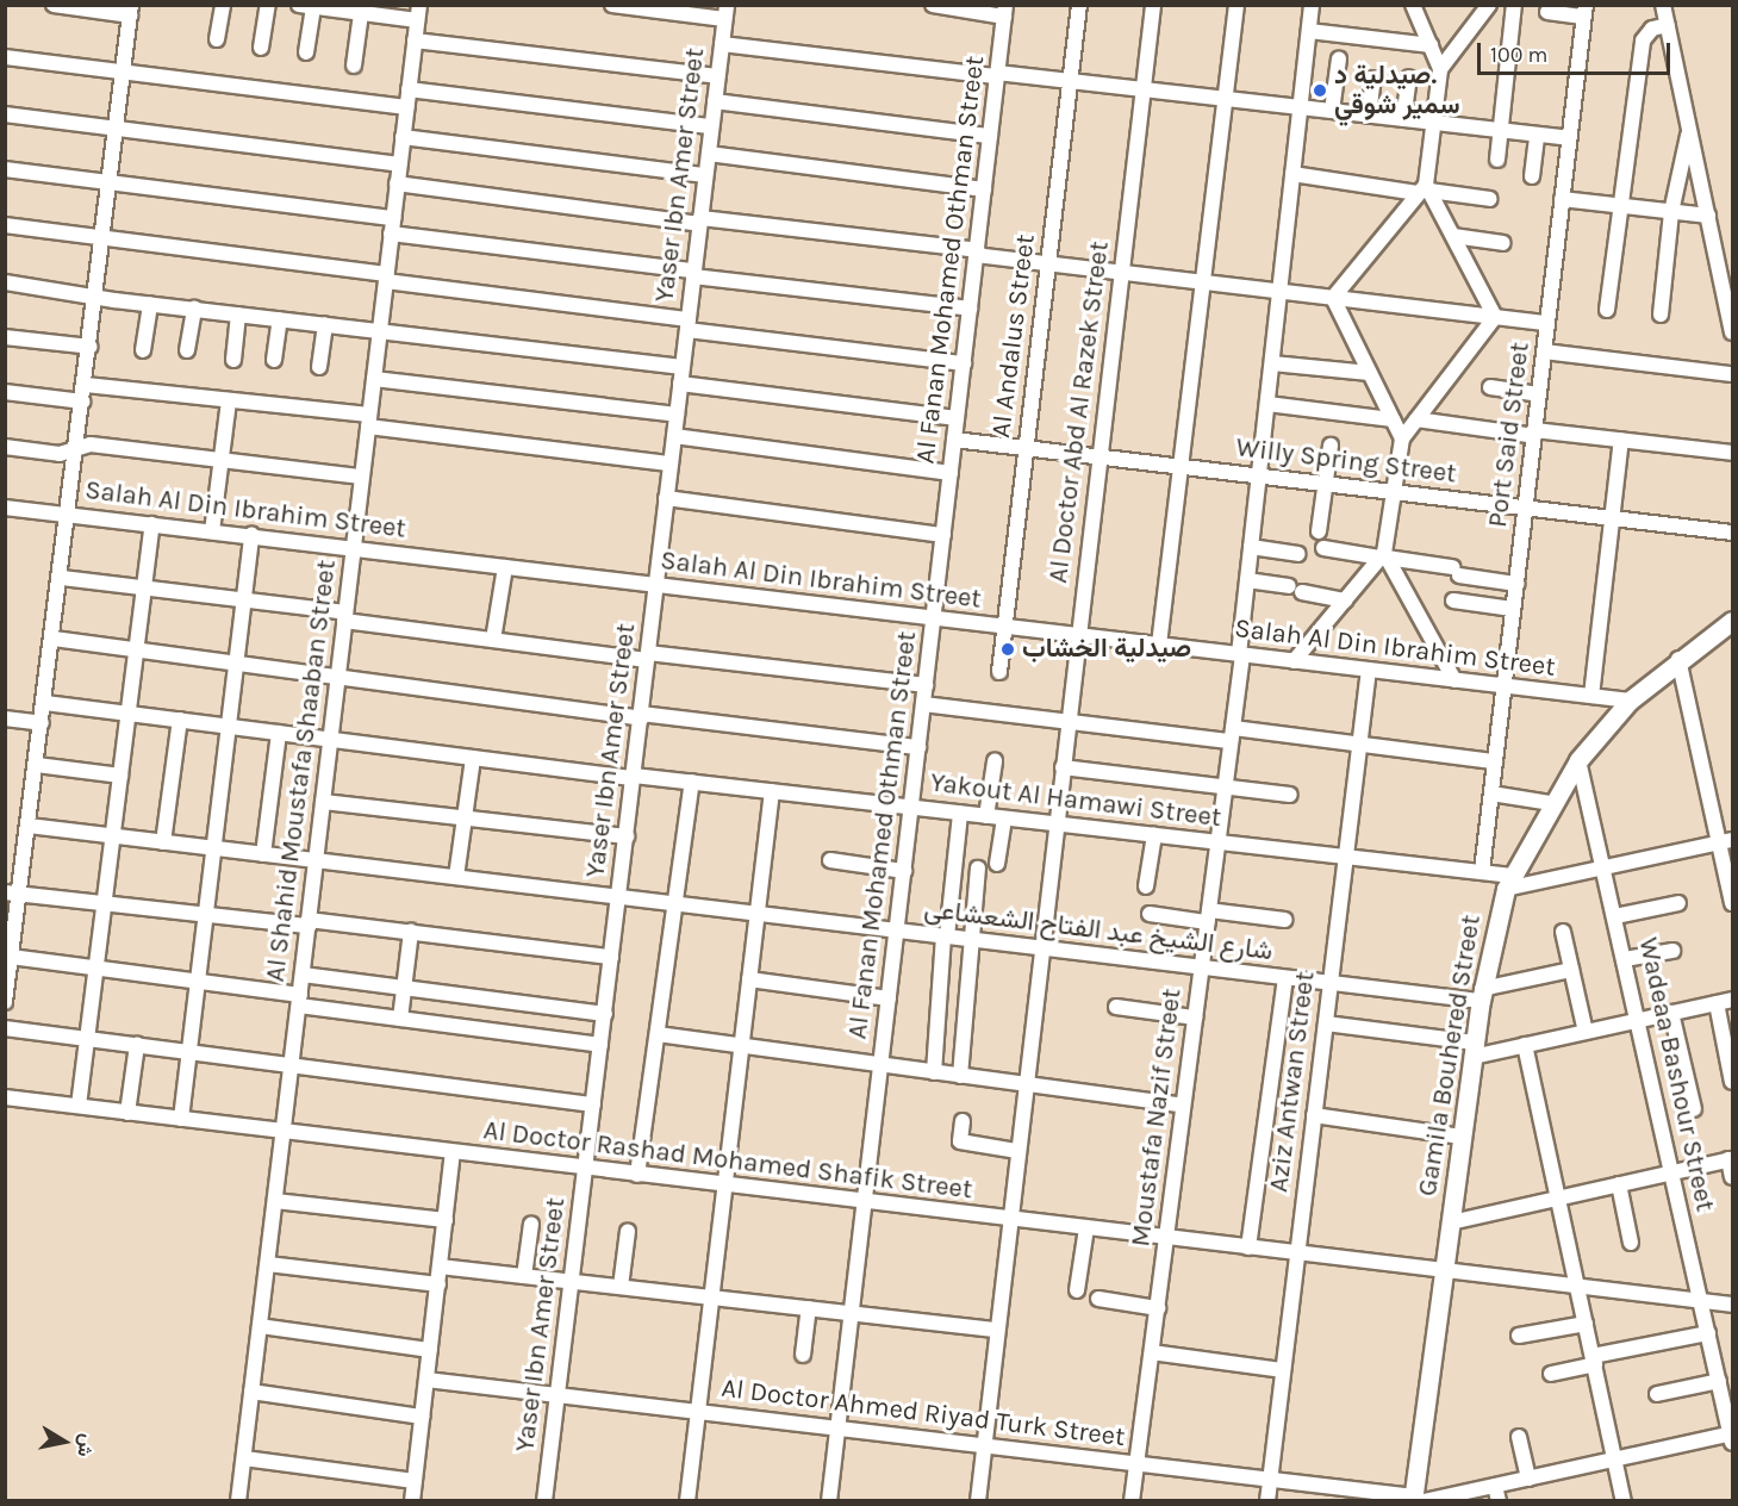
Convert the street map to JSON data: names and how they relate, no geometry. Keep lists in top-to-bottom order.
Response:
{
  "streets": {
    "main road": ["Gamila Bouhered Street"],
    "street": [
      "Yaser Ibn Amer Street",
      "Al Fanan Mohamed Othman Street",
      "Al Andalus Street",
      "Al Doctor Abd Al Razek Street",
      "Port Said Street",
      "Willy Spring Street",
      "Salah Al Din Ibrahim Street",
      "Al Shahid Moustafa Shaaban Street",
      "Yakout Al Hamawi Street",
      "شارع الشيخ عبد الفتاح الشعشاعى",
      "Wadeaa Bashour Street",
      "Aziz Antwan Street",
      "Moustafa Nazif Street",
      "Al Doctor Rashad Mohamed Shafik Street",
      "Al Doctor Ahmed Riyad Turk Street"
    ]
  },
  "crossings": [
    ["Yaser Ibn Amer Street", "Salah Al Din Ibrahim Street"],
    ["Yaser Ibn Amer Street", "Yakout Al Hamawi Street"],
    ["Yaser Ibn Amer Street", "شارع الشيخ عبد الفتاح الشعشاعى"],
    ["Yaser Ibn Amer Street", "Al Doctor Rashad Mohamed Shafik Street"],
    ["Yaser Ibn Amer Street", "Al Doctor Ahmed Riyad Turk Street"],
    ["Al Fanan Mohamed Othman Street", "Willy Spring Street"],
    ["Al Fanan Mohamed Othman Street", "Salah Al Din Ibrahim Street"],
    ["Al Fanan Mohamed Othman Street", "Yakout Al Hamawi Street"],
    ["Al Fanan Mohamed Othman Street", "شارع الشيخ عبد الفتاح الشعشاعى"],
    ["Al Fanan Mohamed Othman Street", "Al Doctor Rashad Mohamed Shafik Street"],
    ["Al Fanan Mohamed Othman Street", "Al Doctor Ahmed Riyad Turk Street"],
    ["Al Andalus Street", "Willy Spring Street"],
    ["Al Andalus Street", "Salah Al Din Ibrahim Street"],
    ["Al Doctor Abd Al Razek Street", "Willy Spring Street"],
    ["Al Doctor Abd Al Razek Street", "Salah Al Din Ibrahim Street"],
    ["Al Doctor Abd Al Razek Street", "Yakout Al Hamawi Street"],
    ["Al Doctor Abd Al Razek Street", "شارع الشيخ عبد الفتاح الشعشاعى"],
    ["Al Doctor Abd Al Razek Street", "Al Doctor Rashad Mohamed Shafik Street"],
    ["Al Doctor Abd Al Razek Street", "Al Doctor Ahmed Riyad Turk Street"],
    ["Port Said Street", "Willy Spring Street"],
    ["Port Said Street", "Salah Al Din Ibrahim Street"],
    ["Port Said Street", "Yakout Al Hamawi Street"],
    ["Willy Spring Street", "Moustafa Nazif Street"],
    ["Salah Al Din Ibrahim Street", "Al Shahid Moustafa Shaaban Street"],
    ["Salah Al Din Ibrahim Street", "Gamila Bouhered Street"],
    ["Salah Al Din Ibrahim Street", "Aziz Antwan Street"],
    ["Salah Al Din Ibrahim Street", "Moustafa Nazif Street"],
    ["Al Shahid Moustafa Shaaban Street", "Yakout Al Hamawi Street"],
    ["Al Shahid Moustafa Shaaban Street", "شارع الشيخ عبد الفتاح الشعشاعى"],
    ["Al Shahid Moustafa Shaaban Street", "Al Doctor Rashad Mohamed Shafik Street"],
    ["Yakout Al Hamawi Street", "Gamila Bouhered Street"],
    ["Yakout Al Hamawi Street", "Aziz Antwan Street"],
    ["Yakout Al Hamawi Street", "Moustafa Nazif Street"],
    ["شارع الشيخ عبد الفتاح الشعشاعى", "Gamila Bouhered Street"],
    ["شارع الشيخ عبد الفتاح الشعشاعى", "Aziz Antwan Street"],
    ["شارع الشيخ عبد الفتاح الشعشاعى", "Moustafa Nazif Street"],
    ["Gamila Bouhered Street", "Wadeaa Bashour Street"],
    ["Gamila Bouhered Street", "Al Doctor Rashad Mohamed Shafik Street"],
    ["Gamila Bouhered Street", "Al Doctor Ahmed Riyad Turk Street"],
    ["Wadeaa Bashour Street", "Al Doctor Rashad Mohamed Shafik Street"],
    ["Wadeaa Bashour Street", "Al Doctor Ahmed Riyad Turk Street"],
    ["Aziz Antwan Street", "Al Doctor Rashad Mohamed Shafik Street"],
    ["Aziz Antwan Street", "Al Doctor Ahmed Riyad Turk Street"],
    ["Moustafa Nazif Street", "Al Doctor Rashad Mohamed Shafik Street"],
    ["Moustafa Nazif Street", "Al Doctor Ahmed Riyad Turk Street"]
  ],
  "places": ["صيدلية د. سمير شوقي", "صيدلية الخشاب"],
  "scale_bar": "100 m",
  "north": "right"
}
